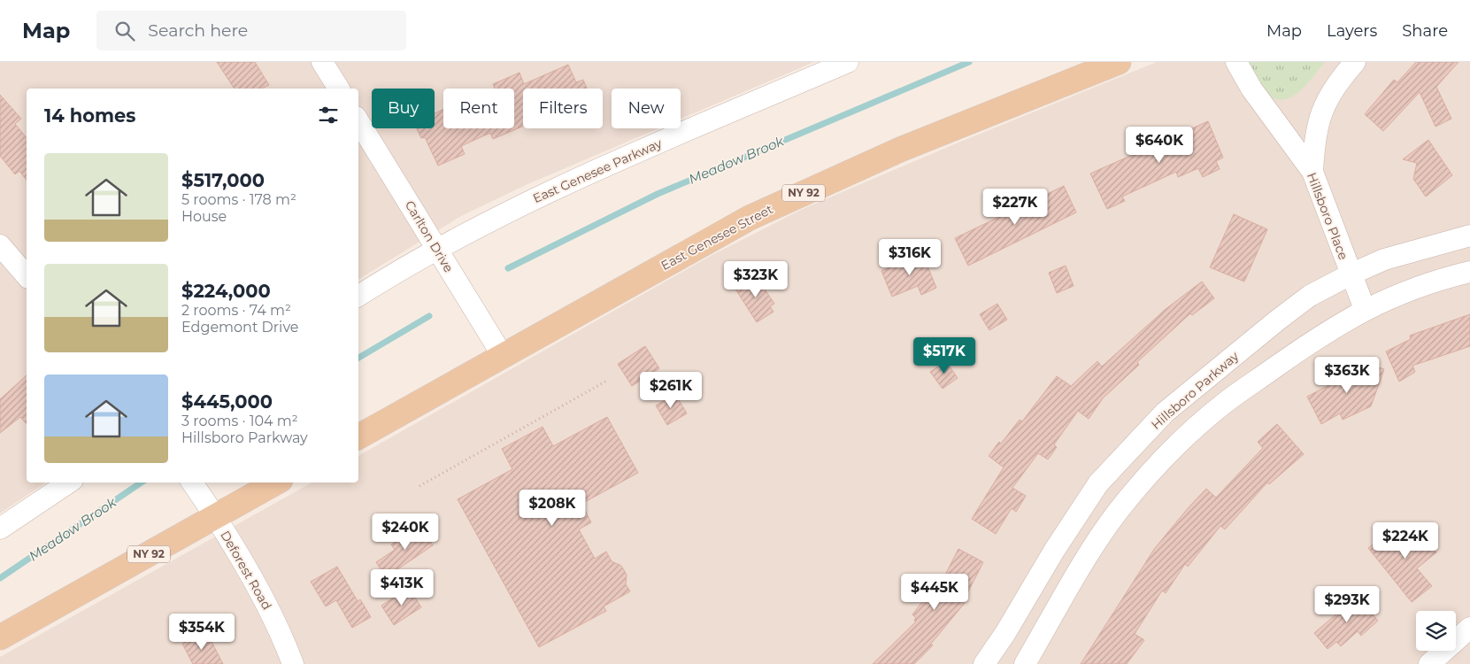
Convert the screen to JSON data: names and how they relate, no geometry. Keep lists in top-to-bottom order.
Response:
{
  "streets": {
    "main road": ["NY 92", "East Genesee Street"],
    "street": [
      "East Genesee Parkway",
      "Hillsboro Place",
      "Carlton Drive",
      "Hillsboro Parkway",
      "Deforest Road"
    ]
  },
  "crossings": [
    ["East Genesee Parkway", "Carlton Drive"],
    ["NY 92", "Deforest Road"],
    ["Hillsboro Place", "Hillsboro Parkway"],
    ["Carlton Drive", "East Genesee Street"]
  ],
  "water": ["Meadow Brook"],
  "page": {
    "header": "Map",
    "search": "Search here",
    "nav": ["Map", "Layers", "Share"],
    "chip": [
      "Buy",
      "Rent",
      "Filters",
      "New"
    ],
    "heading": "14 homes",
    "price": [
      "$640K",
      "$227K",
      "$316K",
      "$323K",
      "$517K",
      "$363K",
      "$261K",
      "$208K",
      "$240K",
      "$224K",
      "$413K",
      "$445K",
      "$293K",
      "$354K"
    ],
    "list": [
      {
        "name": "$517,000",
        "note": "5 rooms · 178 m² · House"
      },
      {
        "name": "$224,000",
        "note": "2 rooms · 74 m² · Edgemont Drive"
      },
      {
        "name": "$445,000",
        "note": "3 rooms · 104 m² · Hillsboro Parkway"
      }
    ]
  }
}
